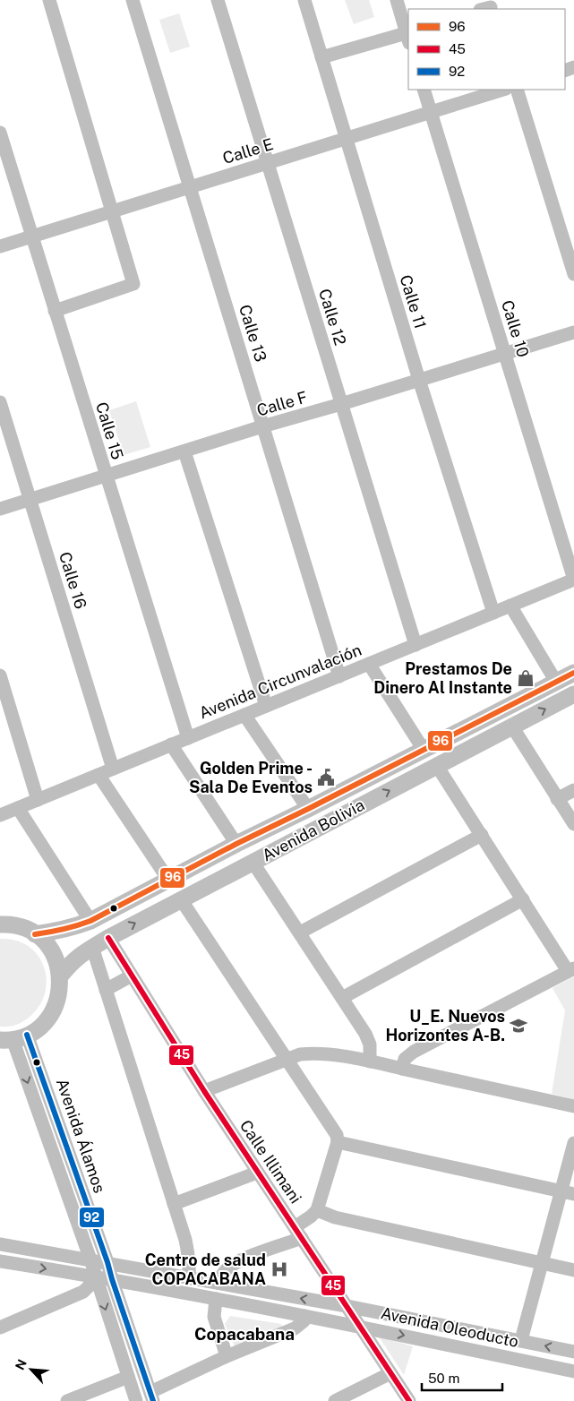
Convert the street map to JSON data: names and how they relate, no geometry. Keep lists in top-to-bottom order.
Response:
{
  "streets": {
    "main road": ["Avenida Bolivia"],
    "street": [
      "Calle E",
      "Calle 11",
      "Calle 12",
      "Calle 10",
      "Calle 13",
      "Calle F",
      "Calle 15",
      "Calle 16",
      "Avenida Circunvalación",
      "Avenida Álamos",
      "Calle Illimani",
      "Avenida Oleoducto"
    ]
  },
  "crossings": [
    ["Calle E", "Calle 11"],
    ["Calle E", "Calle 12"],
    ["Calle E", "Calle 10"],
    ["Calle E", "Calle 13"],
    ["Calle E", "Calle 15"],
    ["Calle 11", "Calle F"],
    ["Calle 11", "Avenida Circunvalación"],
    ["Calle 12", "Calle F"],
    ["Calle 12", "Avenida Circunvalación"],
    ["Calle 10", "Calle F"],
    ["Calle 10", "Avenida Circunvalación"],
    ["Calle 13", "Calle F"],
    ["Calle 13", "Avenida Circunvalación"],
    ["Calle F", "Calle 15"],
    ["Calle F", "Calle 16"],
    ["Calle 15", "Avenida Circunvalación"],
    ["Calle 16", "Avenida Circunvalación"],
    ["Avenida Bolivia", "Calle Illimani"],
    ["Avenida Álamos", "Avenida Oleoducto"],
    ["Calle Illimani", "Avenida Oleoducto"]
  ],
  "districts": ["Copacabana"],
  "places": {
    "shop": ["Prestamos De Dinero Al Instante"],
    "public building": ["Golden Prime - Sala De Eventos"],
    "school or university": ["U_E. Nuevos Horizontes A-B."],
    "hospital": ["Centro de salud COPACABANA"]
  },
  "lines": ["transit line 96", "transit line 45", "transit line 92"],
  "legend": ["96", "45", "92"],
  "scale_bar": "50 m",
  "north": "top left"
}
